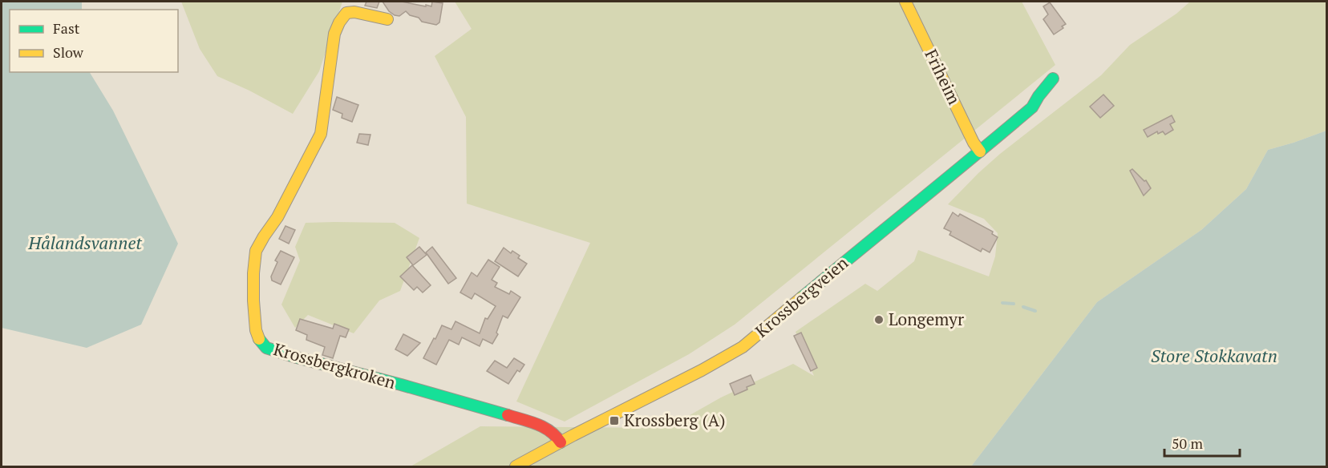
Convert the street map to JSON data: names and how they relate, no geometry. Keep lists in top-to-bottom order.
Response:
{
  "streets": {
    "street": ["Friheim", "Krossbergveien", "Krossbergkroken"]
  },
  "crossings": [
    ["Friheim", "Krossbergveien"],
    ["Krossbergveien", "Krossbergkroken"]
  ],
  "water": ["Hålandsvannet", "Store Stokkavatn"],
  "places": {
    "other": ["Longemyr"],
    "transit": ["Krossberg (A)"]
  },
  "legend": ["Fast", "Slow"],
  "scale_bar": "50 m"
}
